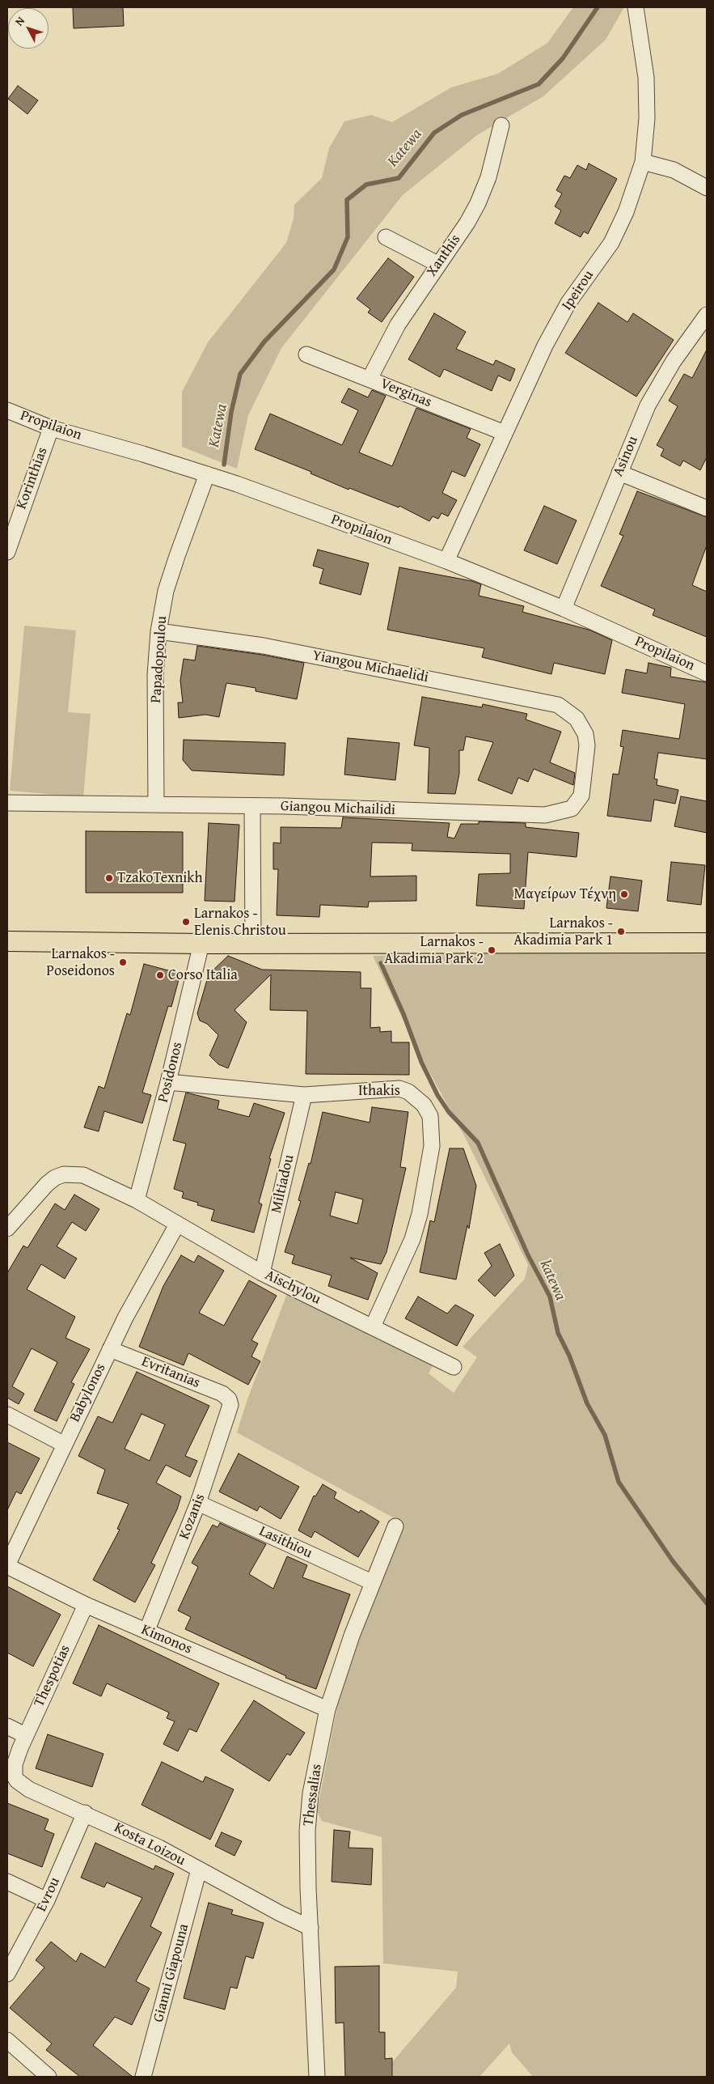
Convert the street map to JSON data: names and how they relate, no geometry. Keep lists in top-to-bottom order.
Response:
{
  "streets": {
    "street": [
      "Xanthis",
      "Ipeirou",
      "Verginas",
      "Propilaion",
      "Asinou",
      "Korinthias",
      "Papadopoulou",
      "Yiangou Michaelidi",
      "Giangou Michailidi",
      "Posidonos",
      "Ithakis",
      "Miltiadou",
      "Aischylou",
      "Evritanias",
      "Babylonos",
      "Kozanis",
      "Lasithiou",
      "Kimonos",
      "Thespotias",
      "Thessalias",
      "Kosta Loizou",
      "Evrou",
      "Gianni Giapouna"
    ]
  },
  "crossings": [
    ["Xanthis", "Verginas"],
    ["Ipeirou", "Verginas"],
    ["Ipeirou", "Propilaion"],
    ["Propilaion", "Asinou"],
    ["Propilaion", "Korinthias"],
    ["Propilaion", "Papadopoulou"],
    ["Papadopoulou", "Yiangou Michaelidi"],
    ["Papadopoulou", "Giangou Michailidi"],
    ["Yiangou Michaelidi", "Giangou Michailidi"],
    ["Posidonos", "Ithakis"],
    ["Posidonos", "Aischylou"],
    ["Ithakis", "Miltiadou"],
    ["Ithakis", "Aischylou"],
    ["Miltiadou", "Aischylou"],
    ["Aischylou", "Babylonos"],
    ["Evritanias", "Babylonos"],
    ["Evritanias", "Kozanis"],
    ["Babylonos", "Kimonos"],
    ["Kozanis", "Lasithiou"],
    ["Kozanis", "Kimonos"],
    ["Lasithiou", "Thessalias"],
    ["Kimonos", "Thespotias"],
    ["Kimonos", "Thessalias"],
    ["Thespotias", "Kosta Loizou"],
    ["Thessalias", "Kosta Loizou"],
    ["Kosta Loizou", "Evrou"],
    ["Kosta Loizou", "Gianni Giapouna"]
  ],
  "water": ["Katewa", "katewa"],
  "places": [
    "TzakoTexnikh",
    "Μαγείρων Τέχνη",
    "Larnakos - Elenis Christou",
    "Larnakos - Akadimia Park 1",
    "Larnakos - Akadimia Park 2",
    "Larnakos - Poseidonos",
    "Corso Italia"
  ],
  "north": "top left"
}
